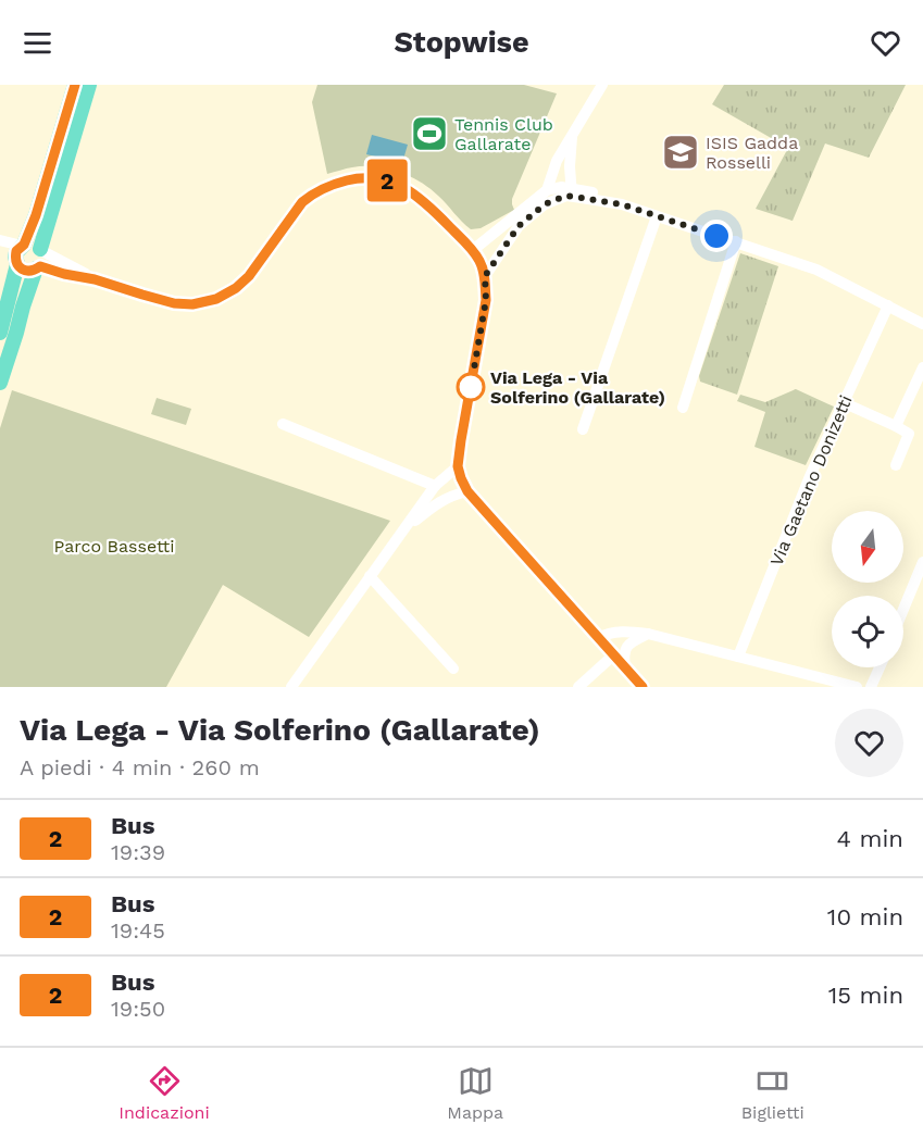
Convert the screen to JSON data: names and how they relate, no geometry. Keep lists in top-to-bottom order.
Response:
{
  "streets": {
    "street": ["Via Gaetano Donizetti"]
  },
  "parks": ["Parco Bassetti"],
  "places": {
    "sports": ["Tennis Club Gallarate"],
    "school or university": ["ISIS Gadda Rosselli"],
    "other": ["Via Lega - Via Solferino (Gallarate)"]
  },
  "lines": ["bus line 2"],
  "north": "bottom",
  "page": {
    "header": "Stopwise",
    "on_map": "2",
    "heading": ["Via Lega - Via Solferino (Gallarate)", "A piedi · 4 min · 260 m"],
    "list": [
      {
        "mark": "2",
        "name": "Bus",
        "note": "19:39",
        "value": "4 min"
      },
      {
        "mark": "2",
        "name": "Bus",
        "note": "19:45",
        "value": "10 min"
      },
      {
        "mark": "2",
        "name": "Bus",
        "note": "19:50",
        "value": "15 min"
      }
    ],
    "tabs": ["Indicazioni", "Mappa", "Biglietti"]
  }
}
